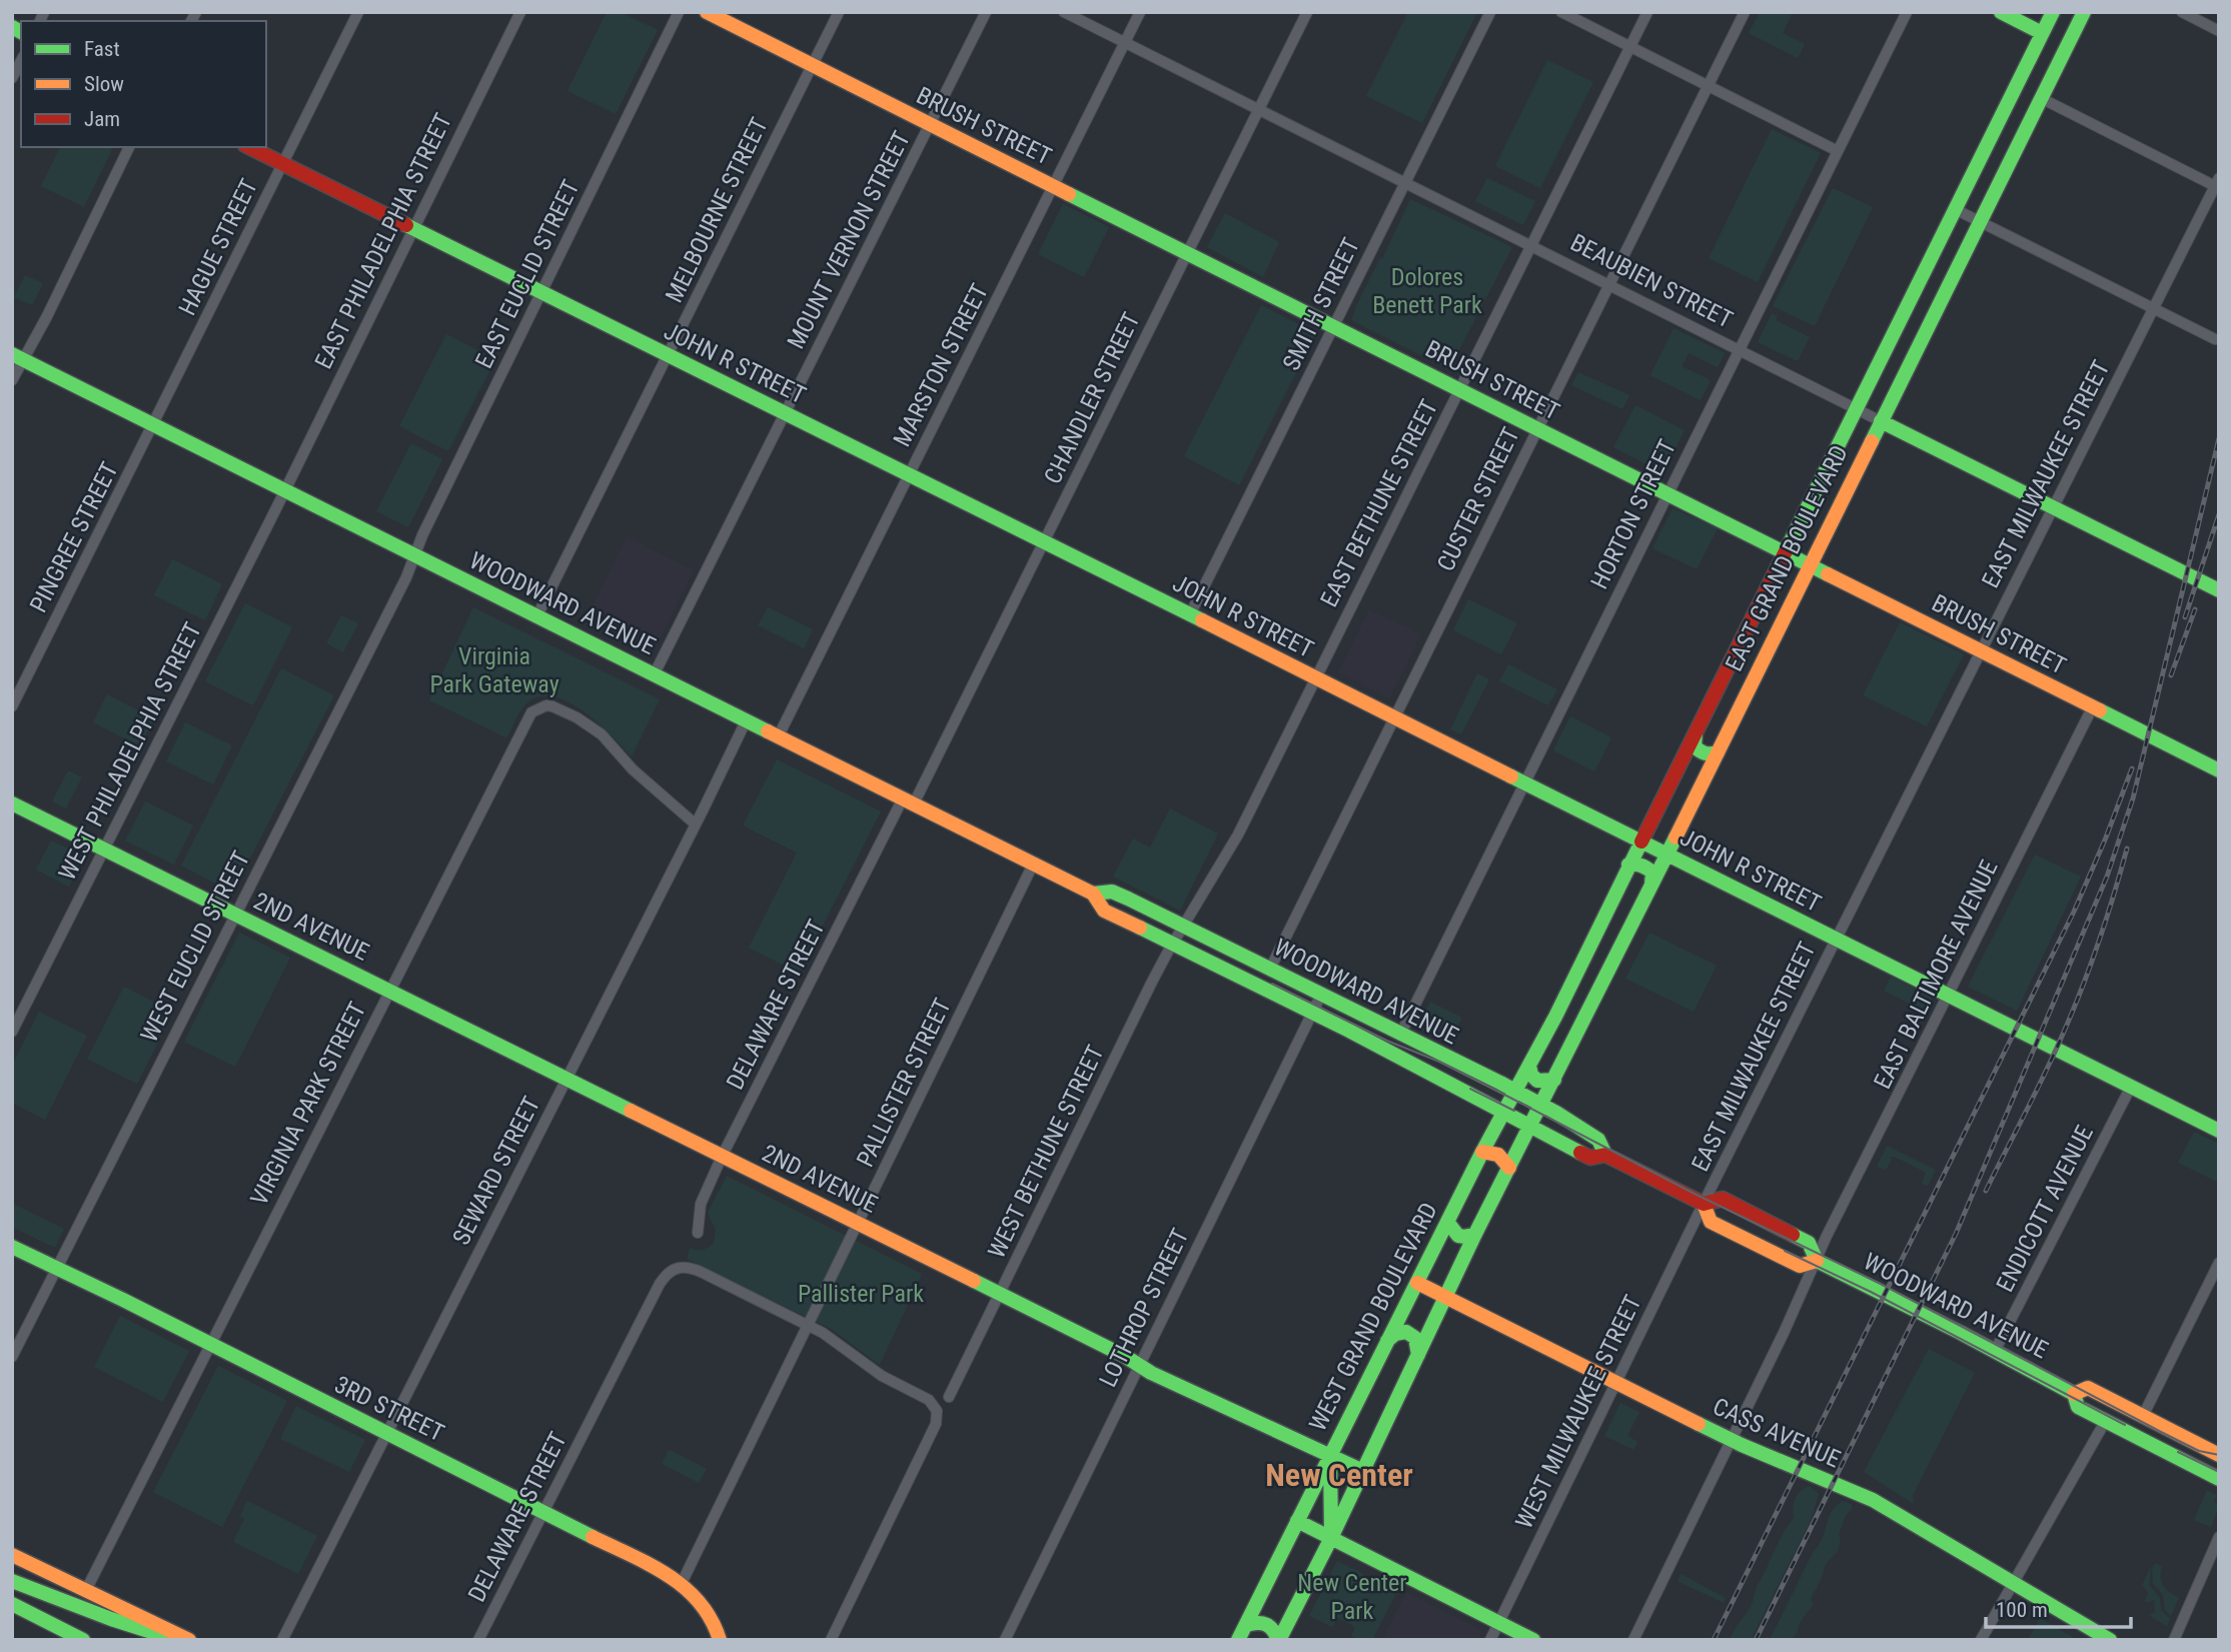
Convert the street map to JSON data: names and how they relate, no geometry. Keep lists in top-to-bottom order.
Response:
{
  "streets": {
    "main road": [
      "BRUSH STREET",
      "BEAUBIEN STREET",
      "JOHN R STREET",
      "EAST GRAND BOULEVARD",
      "WOODWARD AVENUE",
      "2ND AVENUE",
      "WEST GRAND BOULEVARD",
      "3RD STREET",
      "CASS AVENUE"
    ],
    "street": [
      "MELBOURNE STREET",
      "MOUNT VERNON STREET",
      "EAST PHILADELPHIA STREET",
      "HAGUE STREET",
      "EAST EUCLID STREET",
      "SMITH STREET",
      "MARSTON STREET",
      "CHANDLER STREET",
      "EAST MILWAUKEE STREET",
      "CUSTER STREET",
      "EAST BETHUNE STREET",
      "HORTON STREET",
      "PINGREE STREET",
      "WEST PHILADELPHIA STREET",
      "WEST EUCLID STREET",
      "EAST BALTIMORE AVENUE",
      "DELAWARE STREET",
      "PALLISTER STREET",
      "VIRGINIA PARK STREET",
      "WEST BETHUNE STREET",
      "SEWARD STREET",
      "ENDICOTT AVENUE",
      "LOTHROP STREET",
      "WEST MILWAUKEE STREET"
    ]
  },
  "crossings": [
    ["BRUSH STREET", "MELBOURNE STREET"],
    ["BRUSH STREET", "MOUNT VERNON STREET"],
    ["BRUSH STREET", "SMITH STREET"],
    ["BRUSH STREET", "MARSTON STREET"],
    ["BRUSH STREET", "CHANDLER STREET"],
    ["BRUSH STREET", "EAST MILWAUKEE STREET"],
    ["BRUSH STREET", "CUSTER STREET"],
    ["BRUSH STREET", "EAST BETHUNE STREET"],
    ["BRUSH STREET", "HORTON STREET"],
    ["BRUSH STREET", "EAST GRAND BOULEVARD"],
    ["BRUSH STREET", "EAST BALTIMORE AVENUE"],
    ["MELBOURNE STREET", "JOHN R STREET"],
    ["MELBOURNE STREET", "WOODWARD AVENUE"],
    ["MOUNT VERNON STREET", "JOHN R STREET"],
    ["MOUNT VERNON STREET", "WOODWARD AVENUE"],
    ["EAST PHILADELPHIA STREET", "JOHN R STREET"],
    ["EAST PHILADELPHIA STREET", "WOODWARD AVENUE"],
    ["EAST PHILADELPHIA STREET", "WEST PHILADELPHIA STREET"],
    ["HAGUE STREET", "JOHN R STREET"],
    ["HAGUE STREET", "PINGREE STREET"],
    ["HAGUE STREET", "WOODWARD AVENUE"],
    ["EAST EUCLID STREET", "JOHN R STREET"],
    ["EAST EUCLID STREET", "WOODWARD AVENUE"],
    ["EAST EUCLID STREET", "WEST EUCLID STREET"],
    ["BEAUBIEN STREET", "SMITH STREET"],
    ["BEAUBIEN STREET", "MARSTON STREET"],
    ["BEAUBIEN STREET", "CHANDLER STREET"],
    ["BEAUBIEN STREET", "EAST MILWAUKEE STREET"],
    ["BEAUBIEN STREET", "CUSTER STREET"],
    ["BEAUBIEN STREET", "EAST BETHUNE STREET"],
    ["BEAUBIEN STREET", "HORTON STREET"],
    ["BEAUBIEN STREET", "EAST GRAND BOULEVARD"],
    ["SMITH STREET", "JOHN R STREET"],
    ["JOHN R STREET", "MARSTON STREET"],
    ["JOHN R STREET", "CHANDLER STREET"],
    ["JOHN R STREET", "EAST MILWAUKEE STREET"],
    ["JOHN R STREET", "CUSTER STREET"],
    ["JOHN R STREET", "EAST BETHUNE STREET"],
    ["JOHN R STREET", "HORTON STREET"],
    ["JOHN R STREET", "EAST GRAND BOULEVARD"],
    ["JOHN R STREET", "EAST BALTIMORE AVENUE"],
    ["JOHN R STREET", "ENDICOTT AVENUE"],
    ["MARSTON STREET", "WOODWARD AVENUE"],
    ["CHANDLER STREET", "WOODWARD AVENUE"],
    ["CHANDLER STREET", "DELAWARE STREET"],
    ["EAST MILWAUKEE STREET", "WOODWARD AVENUE"],
    ["EAST MILWAUKEE STREET", "WEST MILWAUKEE STREET"],
    ["CUSTER STREET", "WOODWARD AVENUE"],
    ["EAST BETHUNE STREET", "WOODWARD AVENUE"],
    ["EAST BETHUNE STREET", "WEST BETHUNE STREET"],
    ["HORTON STREET", "WOODWARD AVENUE"],
    ["PINGREE STREET", "WOODWARD AVENUE"],
    ["EAST GRAND BOULEVARD", "WOODWARD AVENUE"],
    ["EAST GRAND BOULEVARD", "WEST GRAND BOULEVARD"],
    ["WOODWARD AVENUE", "WEST PHILADELPHIA STREET"],
    ["WOODWARD AVENUE", "WEST EUCLID STREET"],
    ["WOODWARD AVENUE", "EAST BALTIMORE AVENUE"],
    ["WOODWARD AVENUE", "DELAWARE STREET"],
    ["WOODWARD AVENUE", "PALLISTER STREET"],
    ["WOODWARD AVENUE", "WEST BETHUNE STREET"],
    ["WOODWARD AVENUE", "SEWARD STREET"],
    ["WOODWARD AVENUE", "ENDICOTT AVENUE"],
    ["WOODWARD AVENUE", "LOTHROP STREET"],
    ["WOODWARD AVENUE", "WEST GRAND BOULEVARD"],
    ["WOODWARD AVENUE", "WEST MILWAUKEE STREET"],
    ["WEST PHILADELPHIA STREET", "2ND AVENUE"],
    ["2ND AVENUE", "WEST EUCLID STREET"],
    ["2ND AVENUE", "DELAWARE STREET"],
    ["2ND AVENUE", "PALLISTER STREET"],
    ["2ND AVENUE", "VIRGINIA PARK STREET"],
    ["2ND AVENUE", "WEST BETHUNE STREET"],
    ["2ND AVENUE", "SEWARD STREET"],
    ["2ND AVENUE", "LOTHROP STREET"],
    ["2ND AVENUE", "WEST GRAND BOULEVARD"],
    ["WEST EUCLID STREET", "3RD STREET"],
    ["EAST BALTIMORE AVENUE", "CASS AVENUE"],
    ["DELAWARE STREET", "PALLISTER STREET"],
    ["DELAWARE STREET", "3RD STREET"],
    ["PALLISTER STREET", "3RD STREET"],
    ["VIRGINIA PARK STREET", "SEWARD STREET"],
    ["VIRGINIA PARK STREET", "3RD STREET"],
    ["SEWARD STREET", "3RD STREET"],
    ["WEST GRAND BOULEVARD", "CASS AVENUE"],
    ["WEST MILWAUKEE STREET", "CASS AVENUE"]
  ],
  "districts": ["New Center"],
  "parks": [
    "Dolores Benett Park",
    "Virginia Park Gateway",
    "Pallister Park",
    "New Center Park"
  ],
  "legend": ["Fast", "Slow", "Jam"],
  "scale_bar": "100 m"
}
